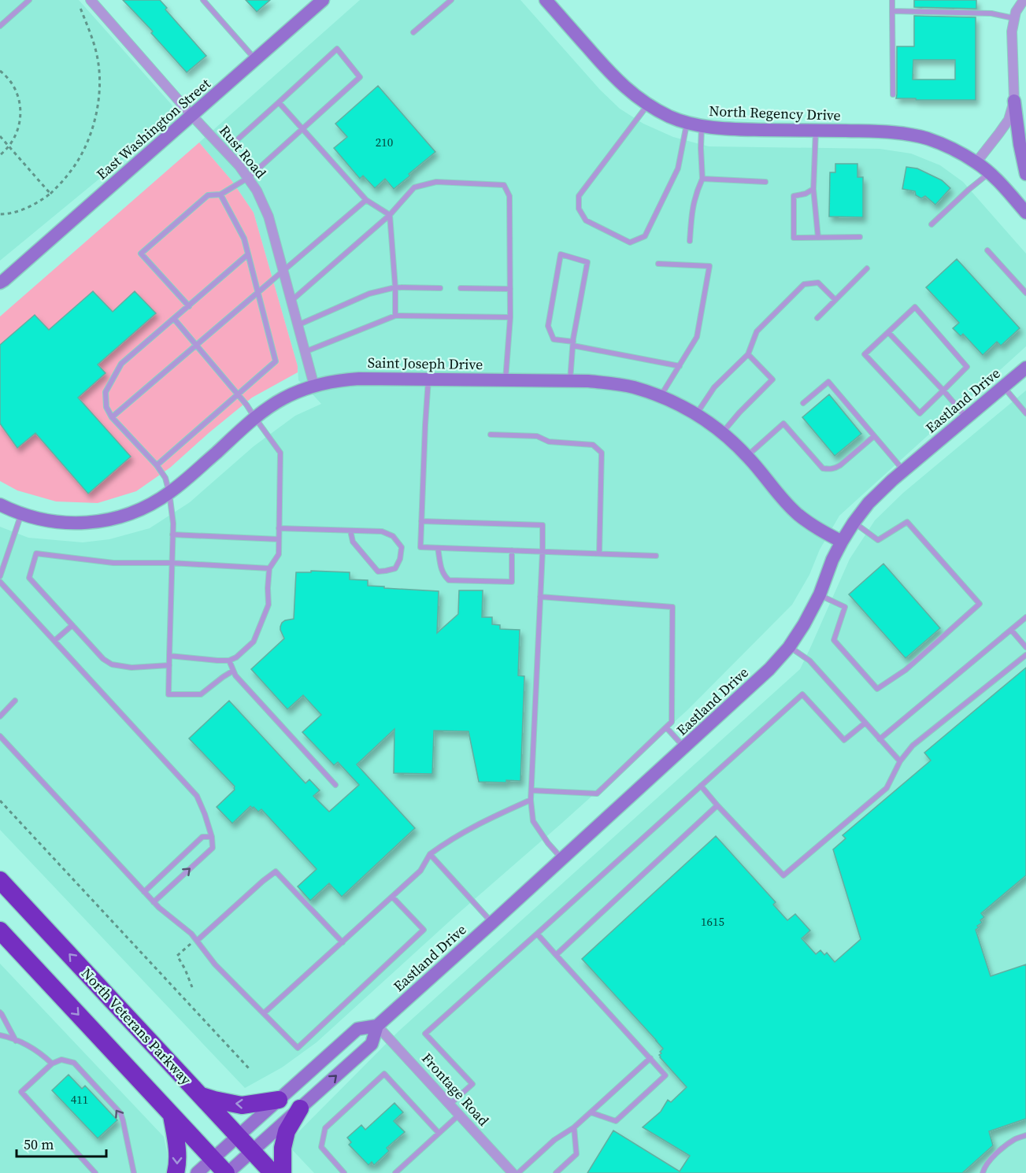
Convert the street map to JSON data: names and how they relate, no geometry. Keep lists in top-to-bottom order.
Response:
{
  "streets": {
    "highway": ["North Veterans Parkway"],
    "main road": [
      "North Regency Drive",
      "East Washington Street",
      "Saint Joseph Drive",
      "Eastland Drive"
    ],
    "street": ["Rust Road", "Frontage Road"]
  },
  "crossings": [
    ["East Washington Street", "Rust Road"],
    ["Rust Road", "Saint Joseph Drive"],
    ["Saint Joseph Drive", "Eastland Drive"],
    ["Eastland Drive", "North Veterans Parkway"],
    ["Eastland Drive", "Frontage Road"]
  ],
  "house_numbers": ["210", "1615", "411"],
  "scale_bar": "50 m"
}
